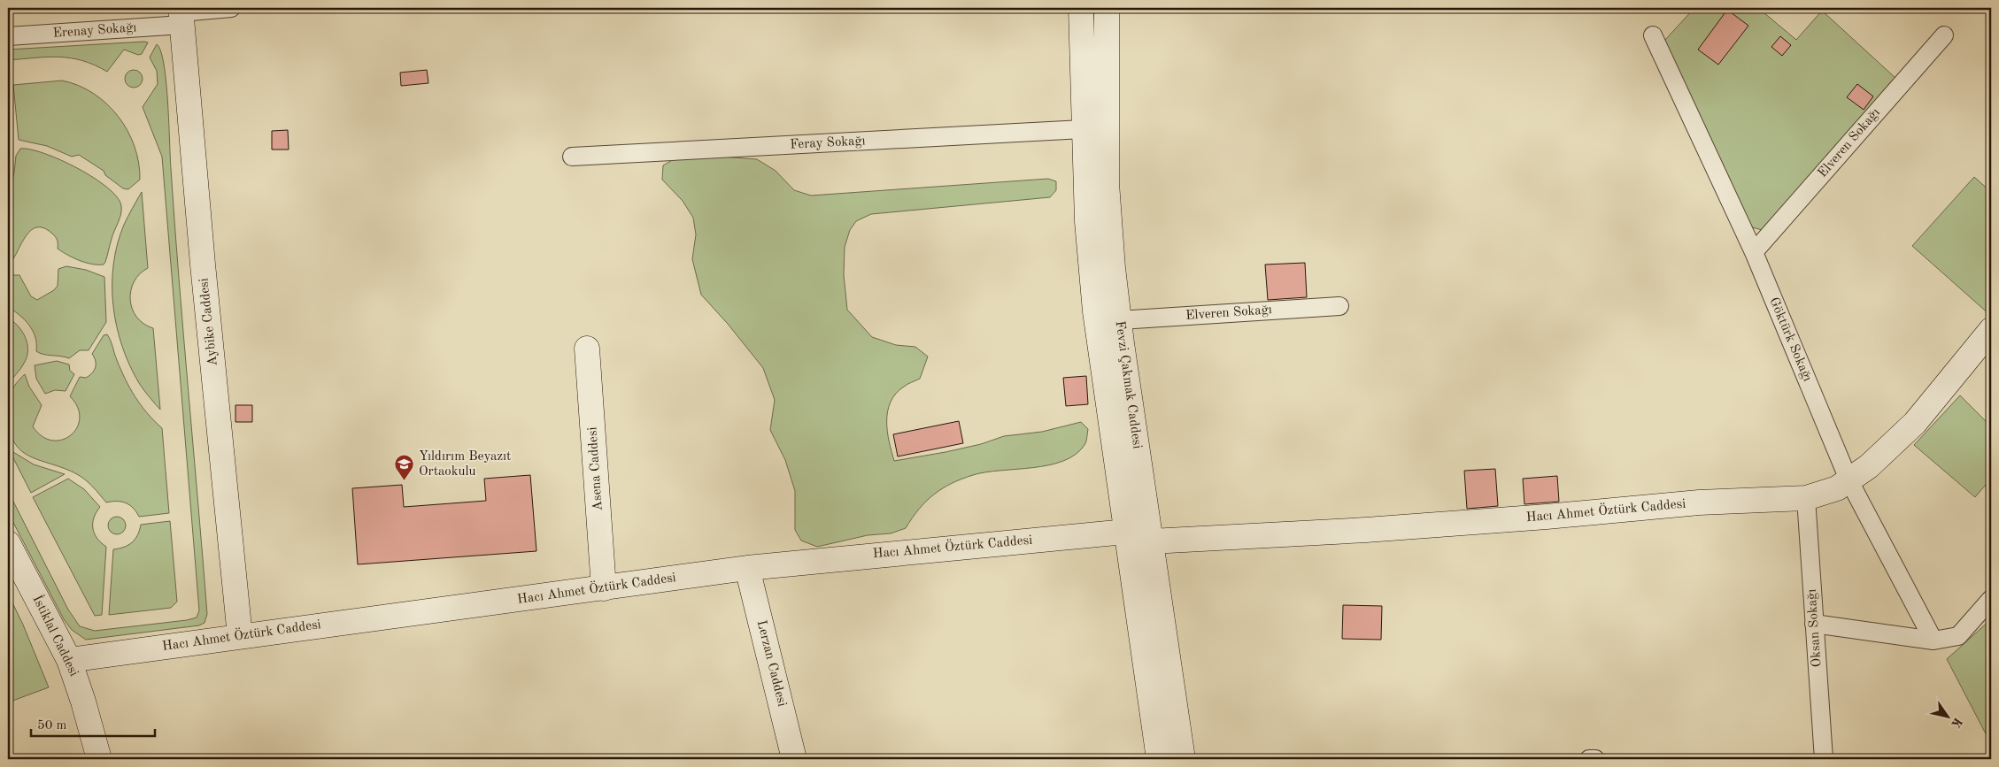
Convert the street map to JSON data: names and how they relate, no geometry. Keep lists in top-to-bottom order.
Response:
{
  "streets": {
    "street": [
      "Erenay Sokağı",
      "Feray Sokağı",
      "Elveren Sokağı",
      "Aybike Caddesi",
      "Göktürk Sokağı",
      "Fevzi Çakmak Caddesi",
      "Asena Caddesi",
      "Hacı Ahmet Öztürk Caddesi",
      "Oksan Sokağı",
      "İstiklal Caddesi",
      "Lerzan Caddesi"
    ]
  },
  "crossings": [
    ["Erenay Sokağı", "Aybike Caddesi"],
    ["Feray Sokağı", "Fevzi Çakmak Caddesi"],
    ["Elveren Sokağı", "Göktürk Sokağı"],
    ["Elveren Sokağı", "Fevzi Çakmak Caddesi"],
    ["Aybike Caddesi", "Hacı Ahmet Öztürk Caddesi"],
    ["Göktürk Sokağı", "Hacı Ahmet Öztürk Caddesi"],
    ["Fevzi Çakmak Caddesi", "Hacı Ahmet Öztürk Caddesi"],
    ["Asena Caddesi", "Hacı Ahmet Öztürk Caddesi"],
    ["Hacı Ahmet Öztürk Caddesi", "Oksan Sokağı"],
    ["Hacı Ahmet Öztürk Caddesi", "İstiklal Caddesi"],
    ["Hacı Ahmet Öztürk Caddesi", "Lerzan Caddesi"]
  ],
  "places": {
    "school or university": ["Yıldırım Beyazıt Ortaokulu"]
  },
  "scale_bar": "50 m",
  "north": "bottom right"
}
